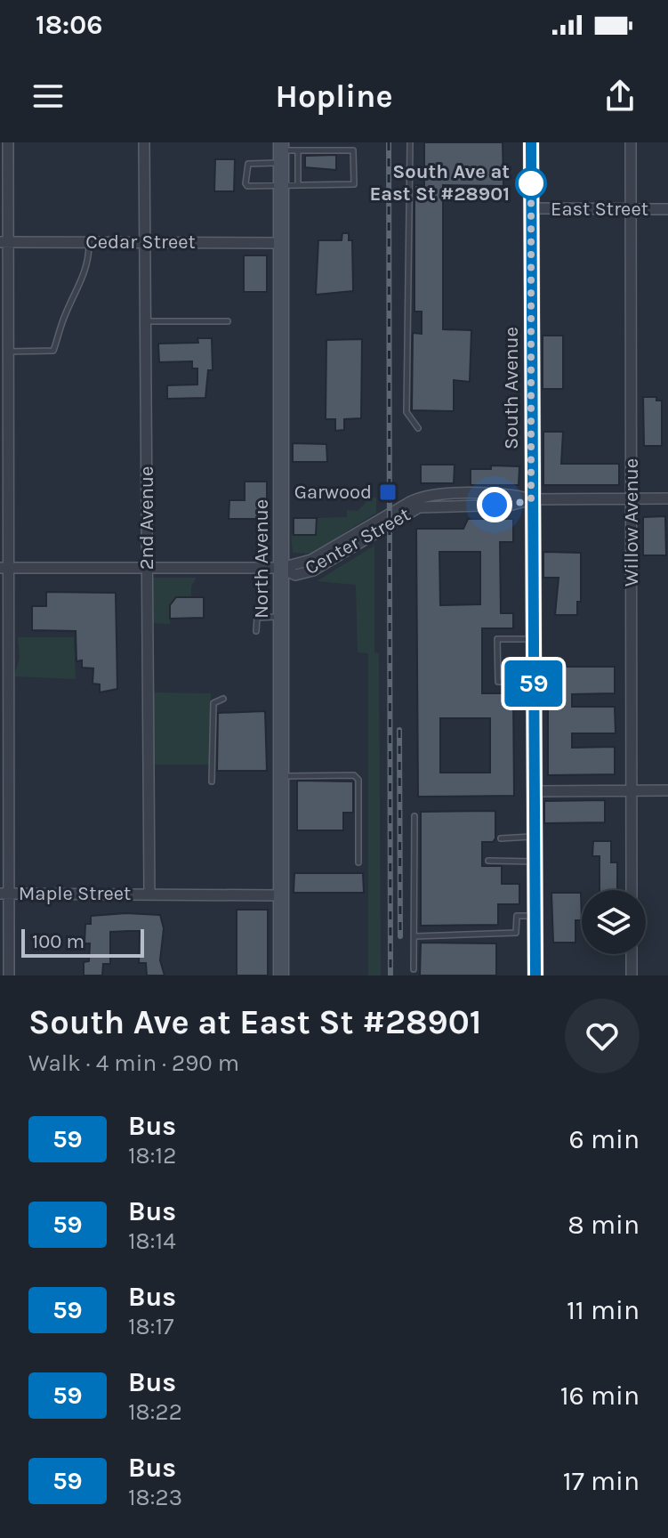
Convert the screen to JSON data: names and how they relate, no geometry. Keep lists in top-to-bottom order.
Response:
{
  "streets": {
    "main road": ["South Avenue", "North Avenue"],
    "street": [
      "East Street",
      "Cedar Street",
      "2nd Avenue",
      "Willow Avenue",
      "Center Street",
      "Maple Street"
    ]
  },
  "crossings": [
    ["East Street", "South Avenue"],
    ["East Street", "Willow Avenue"],
    ["Cedar Street", "2nd Avenue"],
    ["Cedar Street", "North Avenue"],
    ["South Avenue", "Center Street"],
    ["2nd Avenue", "Center Street"],
    ["2nd Avenue", "Maple Street"],
    ["Willow Avenue", "Center Street"],
    ["Center Street", "North Avenue"],
    ["North Avenue", "Maple Street"]
  ],
  "places": {
    "other": ["South Ave at East St #28901"],
    "transit": ["Garwood"]
  },
  "lines": ["bus line 59"],
  "scale_bar": "100 m",
  "page": {
    "status": "18:06",
    "header": "Hopline",
    "on_map": "59",
    "scale": "100 m",
    "heading": ["South Ave at East St #28901", "Walk · 4 min · 290 m"],
    "list": [
      {
        "mark": "59",
        "name": "Bus",
        "note": "18:12",
        "value": "6 min"
      },
      {
        "mark": "59",
        "name": "Bus",
        "note": "18:14",
        "value": "8 min"
      },
      {
        "mark": "59",
        "name": "Bus",
        "note": "18:17",
        "value": "11 min"
      },
      {
        "mark": "59",
        "name": "Bus",
        "note": "18:22",
        "value": "16 min"
      },
      {
        "mark": "59",
        "name": "Bus",
        "note": "18:23",
        "value": "17 min"
      }
    ]
  }
}
